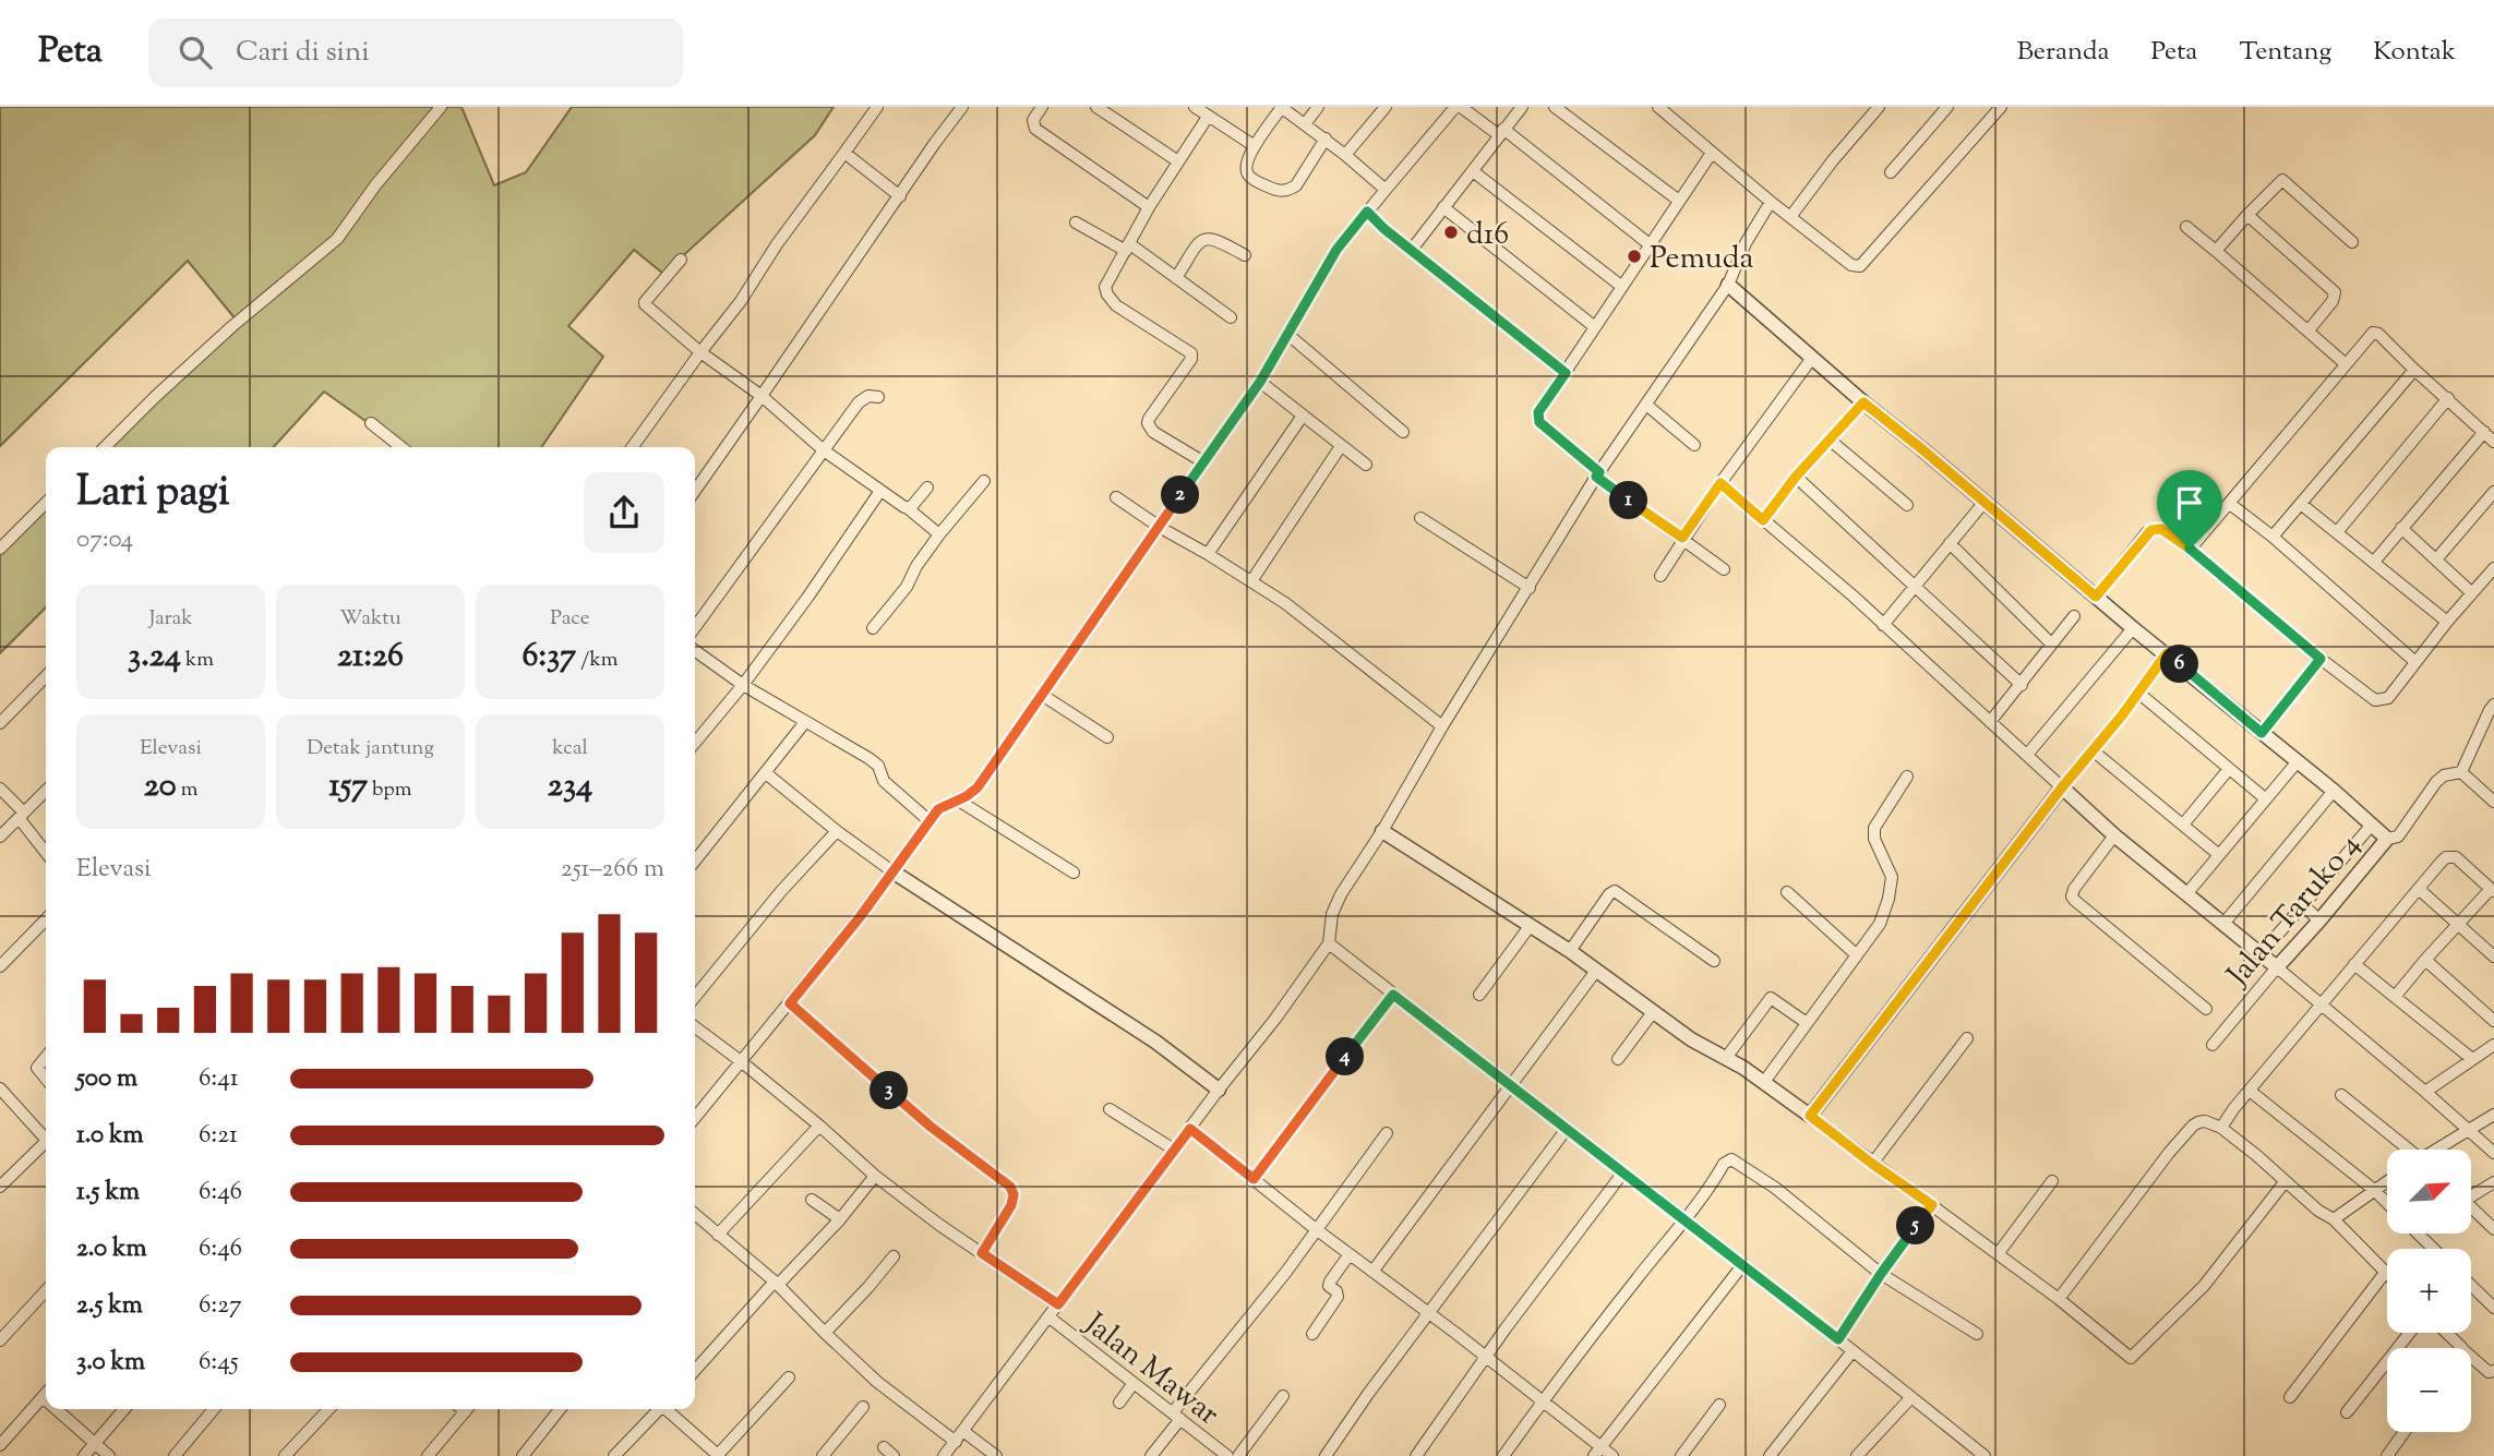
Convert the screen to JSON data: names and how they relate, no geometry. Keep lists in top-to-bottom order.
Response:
{
  "streets": {
    "street": ["Jalan Taruko 4", "Jalan Mawar"]
  },
  "places": ["d16", "Pemuda"],
  "north": "top right",
  "page": {
    "header": "Peta",
    "search": "Cari di sini",
    "nav": [
      "Beranda",
      "Peta",
      "Tentang",
      "Kontak"
    ],
    "heading": ["Lari pagi", "07:04"],
    "pins": [
      "2",
      "1",
      "6",
      "4",
      "3",
      "5"
    ],
    "stats": [
      ["Jarak", "3.24 km"],
      ["Waktu", "21:26"],
      ["Pace", "6:37 /km"],
      ["Elevasi", "20 m"],
      ["Detak jantung", "157 bpm"],
      ["kcal", "234"]
    ],
    "chart": ["Elevasi", "251–266 m"],
    "list": [
      {
        "name": "500 m",
        "note": "6:41"
      },
      {
        "name": "1.0 km",
        "note": "6:21"
      },
      {
        "name": "1.5 km",
        "note": "6:46"
      },
      {
        "name": "2.0 km",
        "note": "6:46"
      },
      {
        "name": "2.5 km",
        "note": "6:27"
      },
      {
        "name": "3.0 km",
        "note": "6:45"
      }
    ],
    "map_buttons": ["+", "−"]
  }
}
